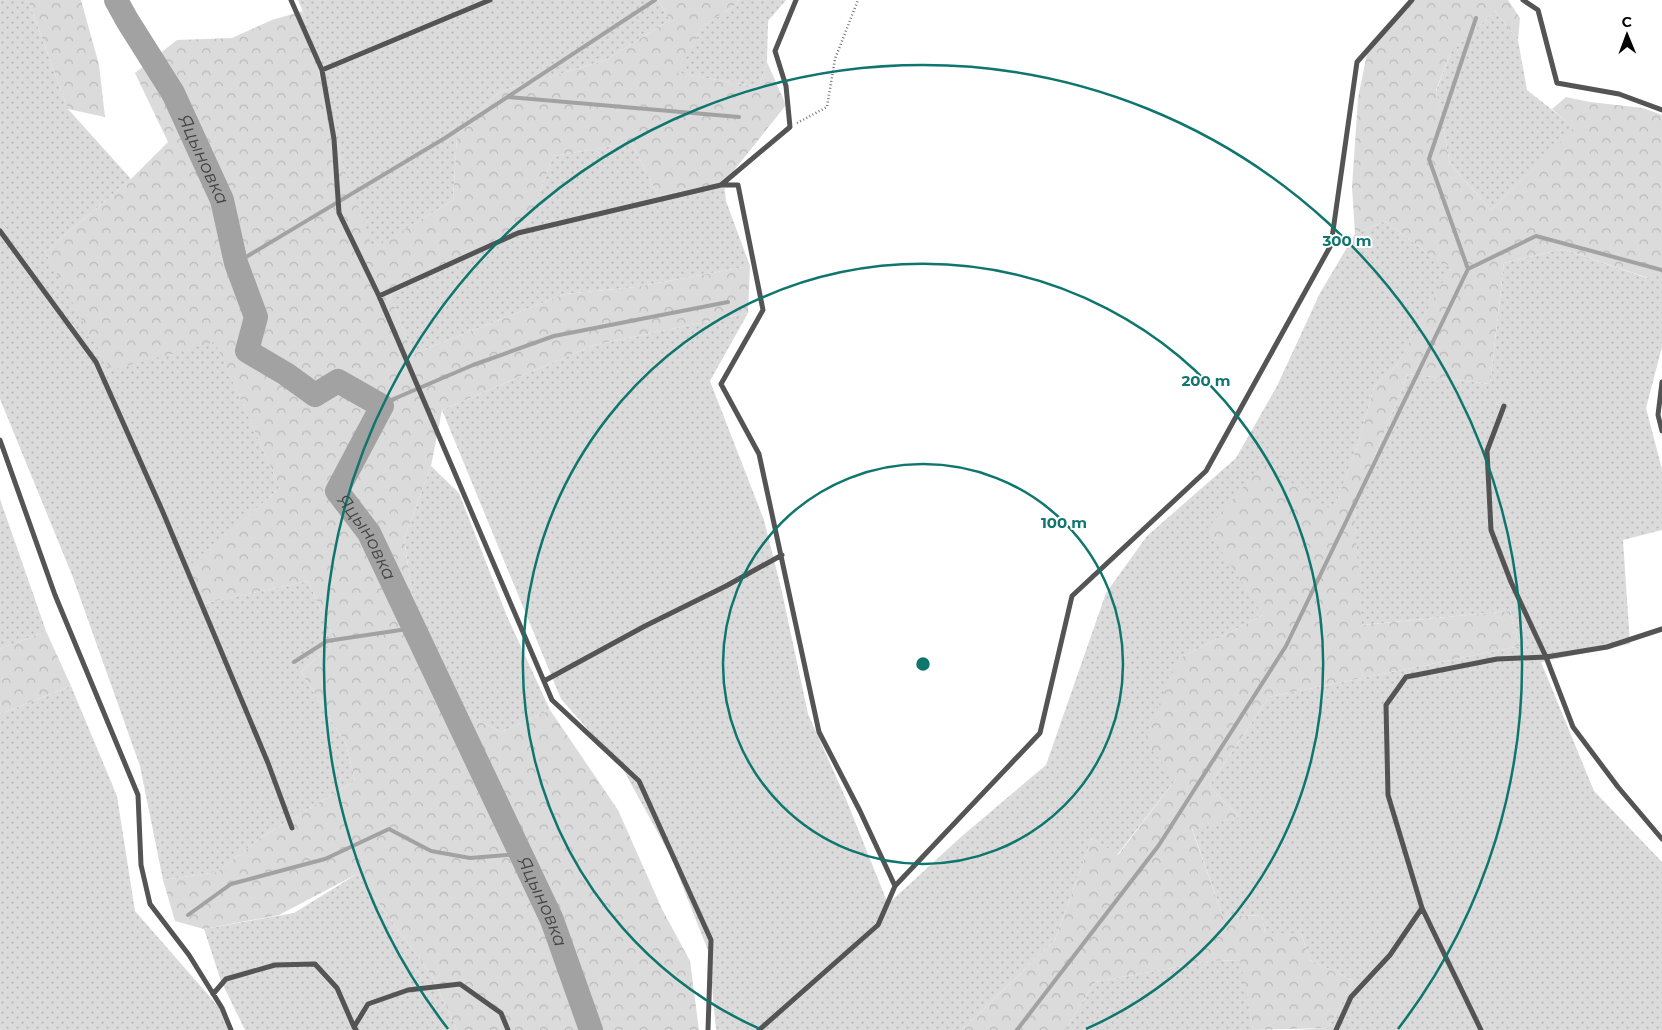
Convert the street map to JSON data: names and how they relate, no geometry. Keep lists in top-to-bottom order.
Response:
{
  "water": ["Яцыновка"],
  "north": "top",
  "rings": ["300 m", "200 m", "100 m"]
}
